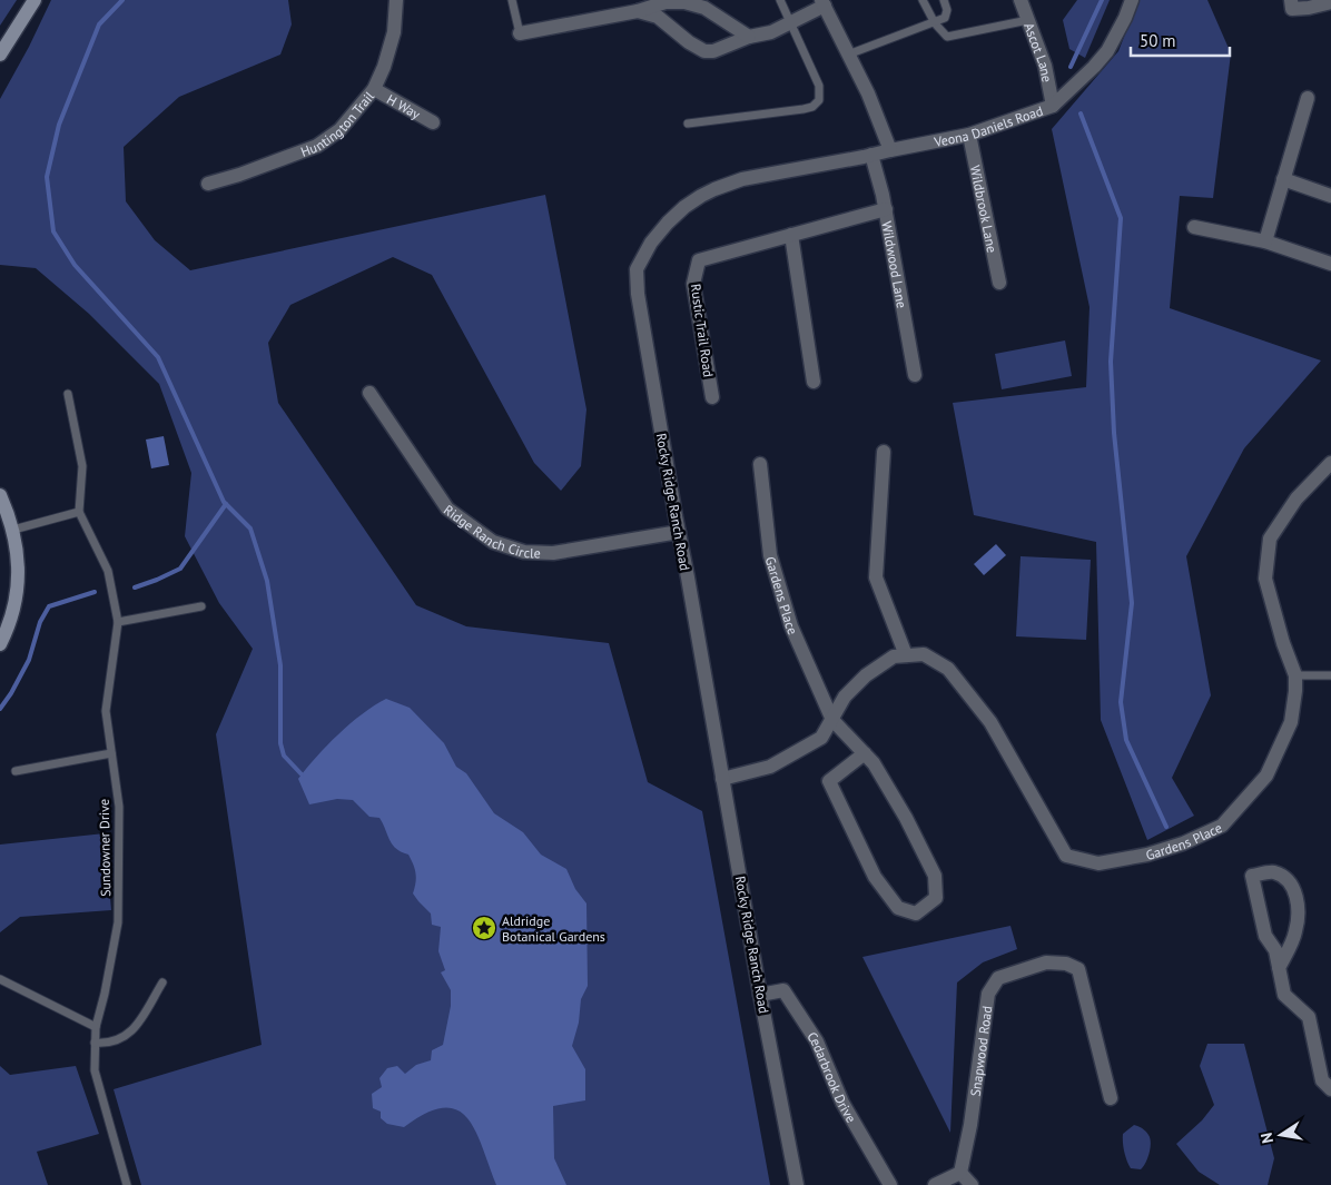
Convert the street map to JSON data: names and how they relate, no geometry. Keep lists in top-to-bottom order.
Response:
{
  "streets": {
    "street": [
      "Ascot Lane",
      "H Way",
      "Huntington Trail",
      "Veona Daniels Road",
      "Wildbrook Lane",
      "Wildwood Lane",
      "Rustic Trail Road",
      "Rocky Ridge Ranch Road",
      "Ridge Ranch Circle",
      "Gardens Place",
      "Snapwood Road",
      "Cedarbrook Drive"
    ],
    "lane": ["Sundowner Drive"]
  },
  "crossings": [
    ["Ascot Lane", "Veona Daniels Road"],
    ["H Way", "Huntington Trail"],
    ["Veona Daniels Road", "Wildbrook Lane"],
    ["Veona Daniels Road", "Rocky Ridge Ranch Road"],
    ["Wildwood Lane", "Rustic Trail Road"],
    ["Wildwood Lane", "Rocky Ridge Ranch Road"],
    ["Rocky Ridge Ranch Road", "Ridge Ranch Circle"],
    ["Rocky Ridge Ranch Road", "Gardens Place"],
    ["Rocky Ridge Ranch Road", "Cedarbrook Drive"]
  ],
  "places": {
    "place": ["Aldridge Botanical Gardens"]
  },
  "scale_bar": "50 m",
  "north": "left"
}
